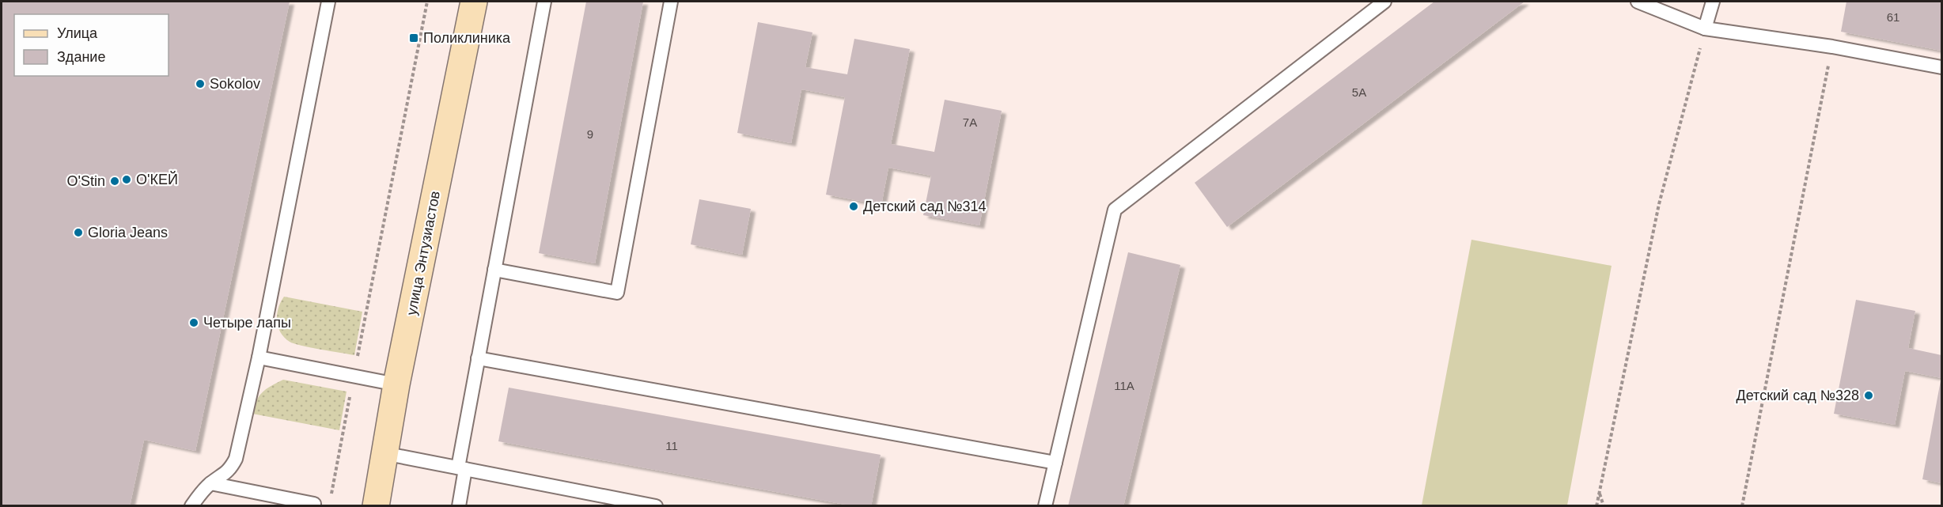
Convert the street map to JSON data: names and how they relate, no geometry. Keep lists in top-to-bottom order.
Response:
{
  "streets": {
    "main road": ["улица Энтузиастов"]
  },
  "places": {
    "transit": ["Поликлиника"],
    "other": [
      "Sokolov",
      "О'КЕЙ",
      "O'Stin",
      "Детский сад №314",
      "Gloria Jeans",
      "Четыре лапы",
      "Детский сад №328"
    ]
  },
  "house_numbers": [
    "61",
    "5А",
    "7А",
    "9",
    "11А",
    "11"
  ],
  "legend": ["Улица", "Здание"]
}
